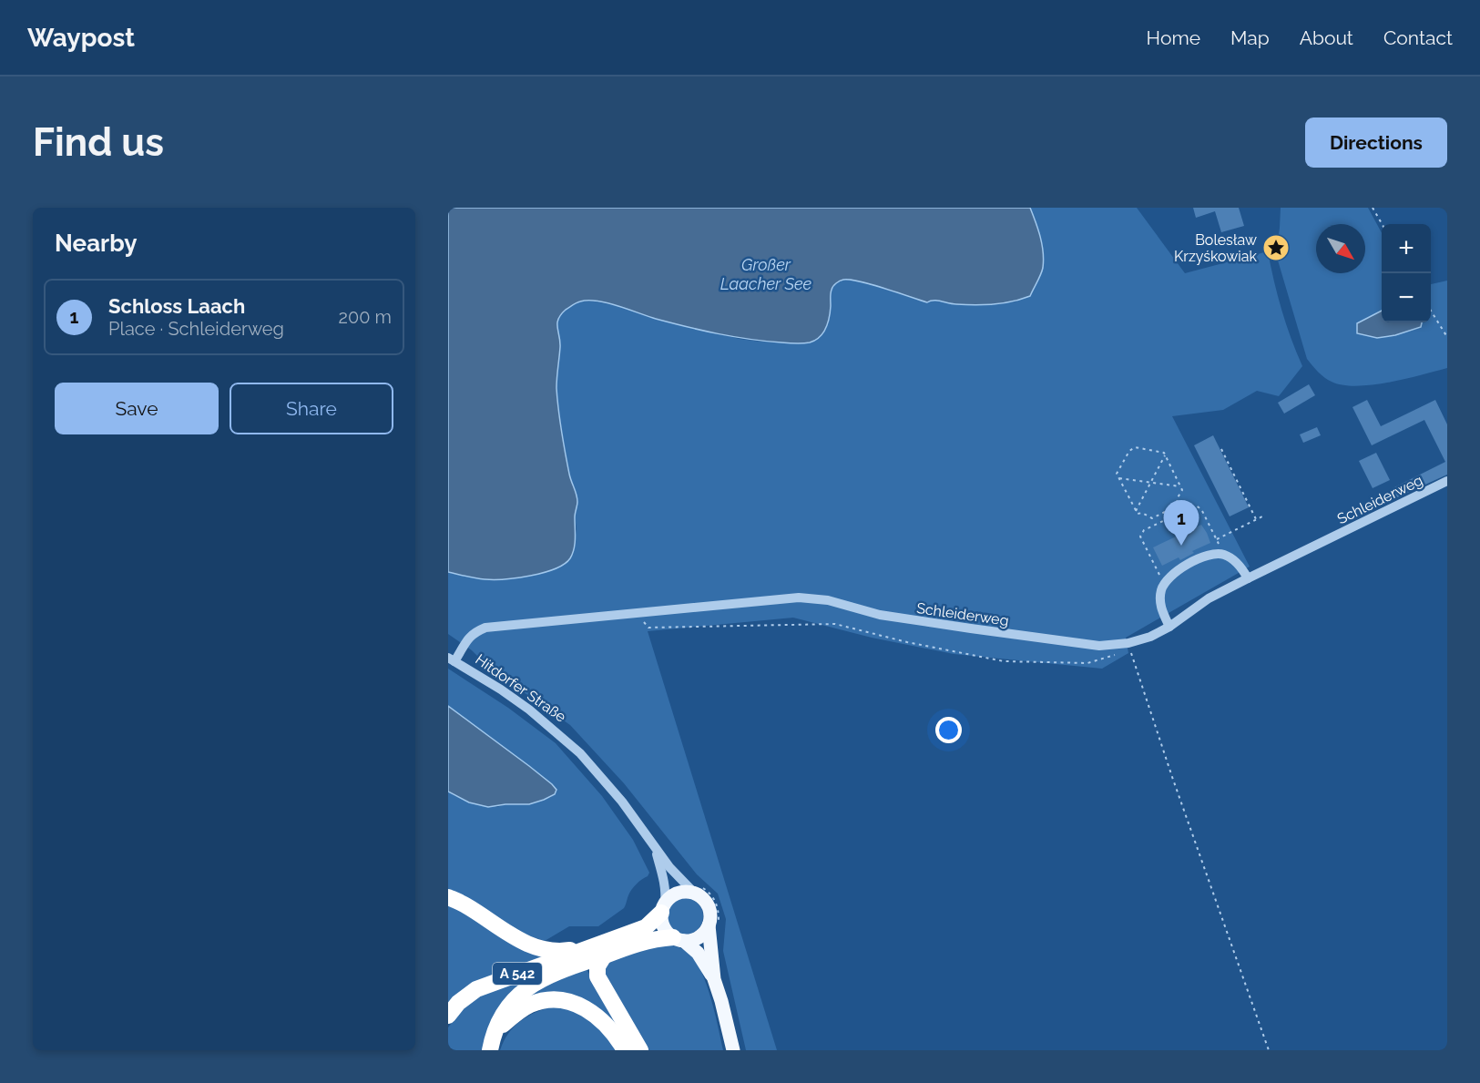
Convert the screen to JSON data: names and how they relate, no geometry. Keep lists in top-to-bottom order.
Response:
{
  "streets": {
    "highway": ["A 542"],
    "street": ["Schleiderweg", "Hitdorfer Straße"]
  },
  "crossings": [
    ["Schleiderweg", "Hitdorfer Straße"],
    ["Hitdorfer Straße", "A 542"]
  ],
  "water": ["Großer Laacher See"],
  "places": {
    "place": ["Bolesław Krzyśkowiak"]
  },
  "north": "bottom right",
  "page": {
    "header": "Waypost",
    "nav": [
      "Home",
      "Map",
      "About",
      "Contact"
    ],
    "buttons": [
      "Directions",
      ["Save", "Share"]
    ],
    "title": "Find us",
    "heading": "Nearby",
    "map_buttons": ["+", "−"],
    "list": [
      {
        "mark": "1",
        "name": "Schloss Laach",
        "note": "Place · Schleiderweg",
        "value": "200 m"
      }
    ],
    "pins": "1"
  }
}
